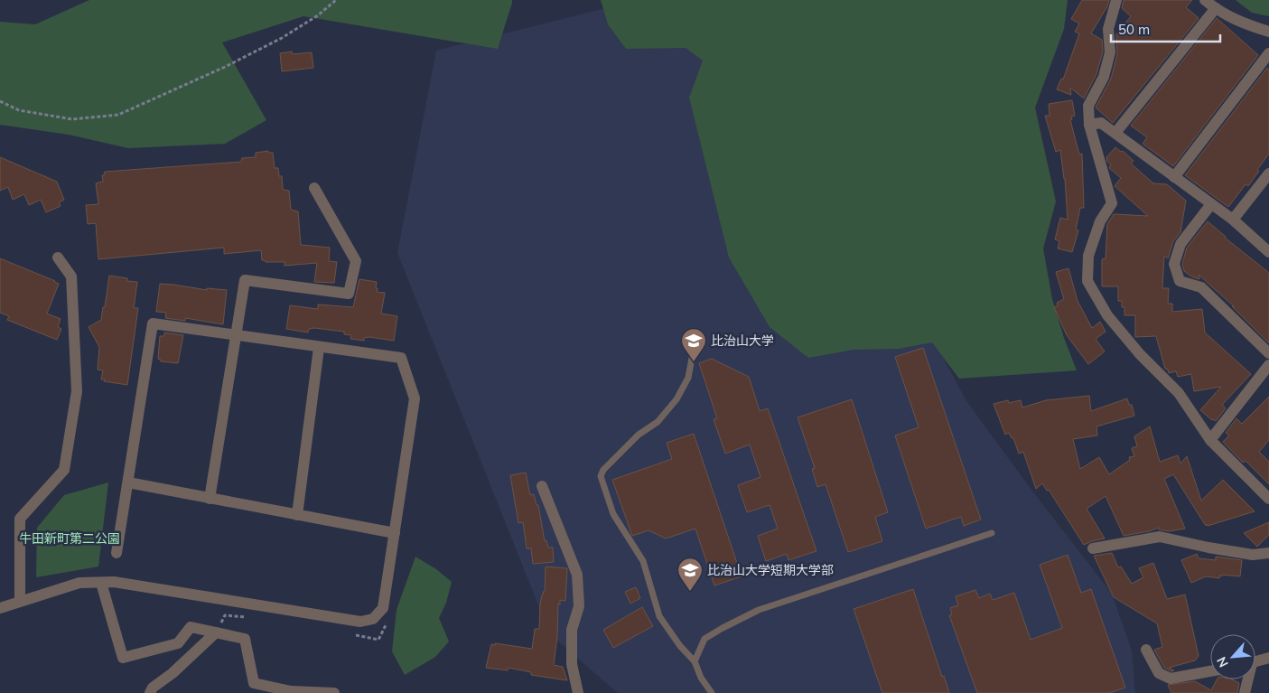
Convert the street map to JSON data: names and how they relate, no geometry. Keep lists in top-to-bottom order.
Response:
{
  "parks": ["牛田新町第二公園"],
  "places": {
    "school or university": ["比治山大学", "比治山大学短期大学部"]
  },
  "scale_bar": "50 m",
  "north": "bottom left"
}
